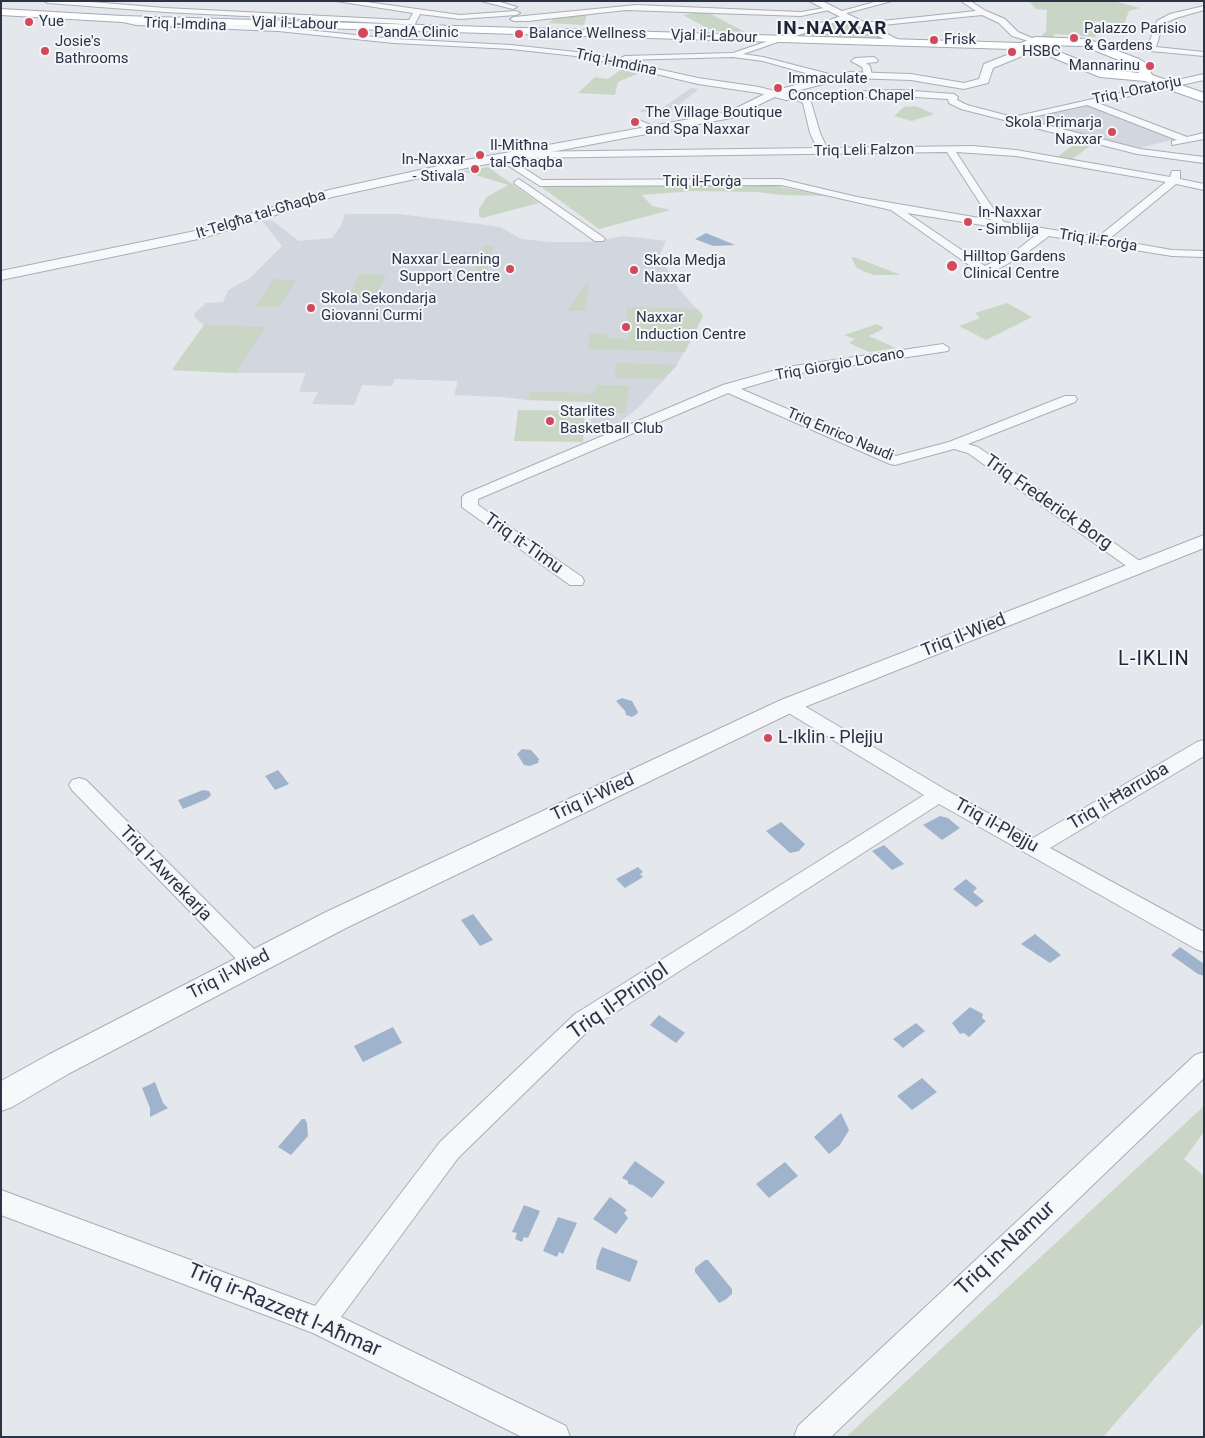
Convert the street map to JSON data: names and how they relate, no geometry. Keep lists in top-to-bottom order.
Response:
{
  "streets": {
    "main road": ["Vjal il-Labour"],
    "street": [
      "Triq l-Imdina",
      "Triq l-Oratorju",
      "Triq Leli Falzon",
      "Triq il-Forġa",
      "It-Telgħa tal-Għaqba",
      "Triq Giorgio Locano",
      "Triq Enrico Naudi",
      "Triq Frederick Borg",
      "Triq it-Timu",
      "Triq il-Wied",
      "Triq il-Ħarruba",
      "Triq il-Plejju",
      "Triq l-Awrekarja",
      "Triq il-Prinjol",
      "Triq in-Namur",
      "Triq ir-Razzett l-Aħmar"
    ]
  },
  "crossings": [
    ["Vjal il-Labour", "Triq l-Imdina"],
    ["Vjal il-Labour", "Triq l-Oratorju"],
    ["Triq l-Imdina", "It-Telgħa tal-Għaqba"],
    ["Triq Leli Falzon", "It-Telgħa tal-Għaqba"],
    ["Triq il-Forġa", "It-Telgħa tal-Għaqba"],
    ["Triq Giorgio Locano", "Triq Enrico Naudi"],
    ["Triq Giorgio Locano", "Triq it-Timu"],
    ["Triq Enrico Naudi", "Triq Frederick Borg"],
    ["Triq Frederick Borg", "Triq il-Wied"],
    ["Triq il-Wied", "Triq il-Plejju"],
    ["Triq il-Wied", "Triq l-Awrekarja"],
    ["Triq il-Ħarruba", "Triq il-Plejju"],
    ["Triq il-Plejju", "Triq il-Prinjol"],
    ["Triq il-Prinjol", "Triq ir-Razzett l-Aħmar"]
  ],
  "districts": ["IN-NAXXAR", "L-IKLIN"],
  "places": [
    "Yue",
    "PandA Clinic",
    "Balance Wellness",
    "Palazzo Parisio & Gardens",
    "Frisk",
    "Josie's Bathrooms",
    "HSBC",
    "Mannarinu",
    "Immaculate Conception Chapel",
    "The Village Boutique and Spa Naxxar",
    "Skola Primarja Naxxar",
    "Il-Mitħna tal-Għaqba",
    "In-Naxxar - Stivala",
    "In-Naxxar - Simblija",
    "Hilltop Gardens Clinical Centre",
    "Naxxar Learning Support Centre",
    "Skola Medja Naxxar",
    "Skola Sekondarja Giovanni Curmi",
    "Naxxar Induction Centre",
    "Starlites Basketball Club",
    "L-Iklin - Plejju"
  ]
}
